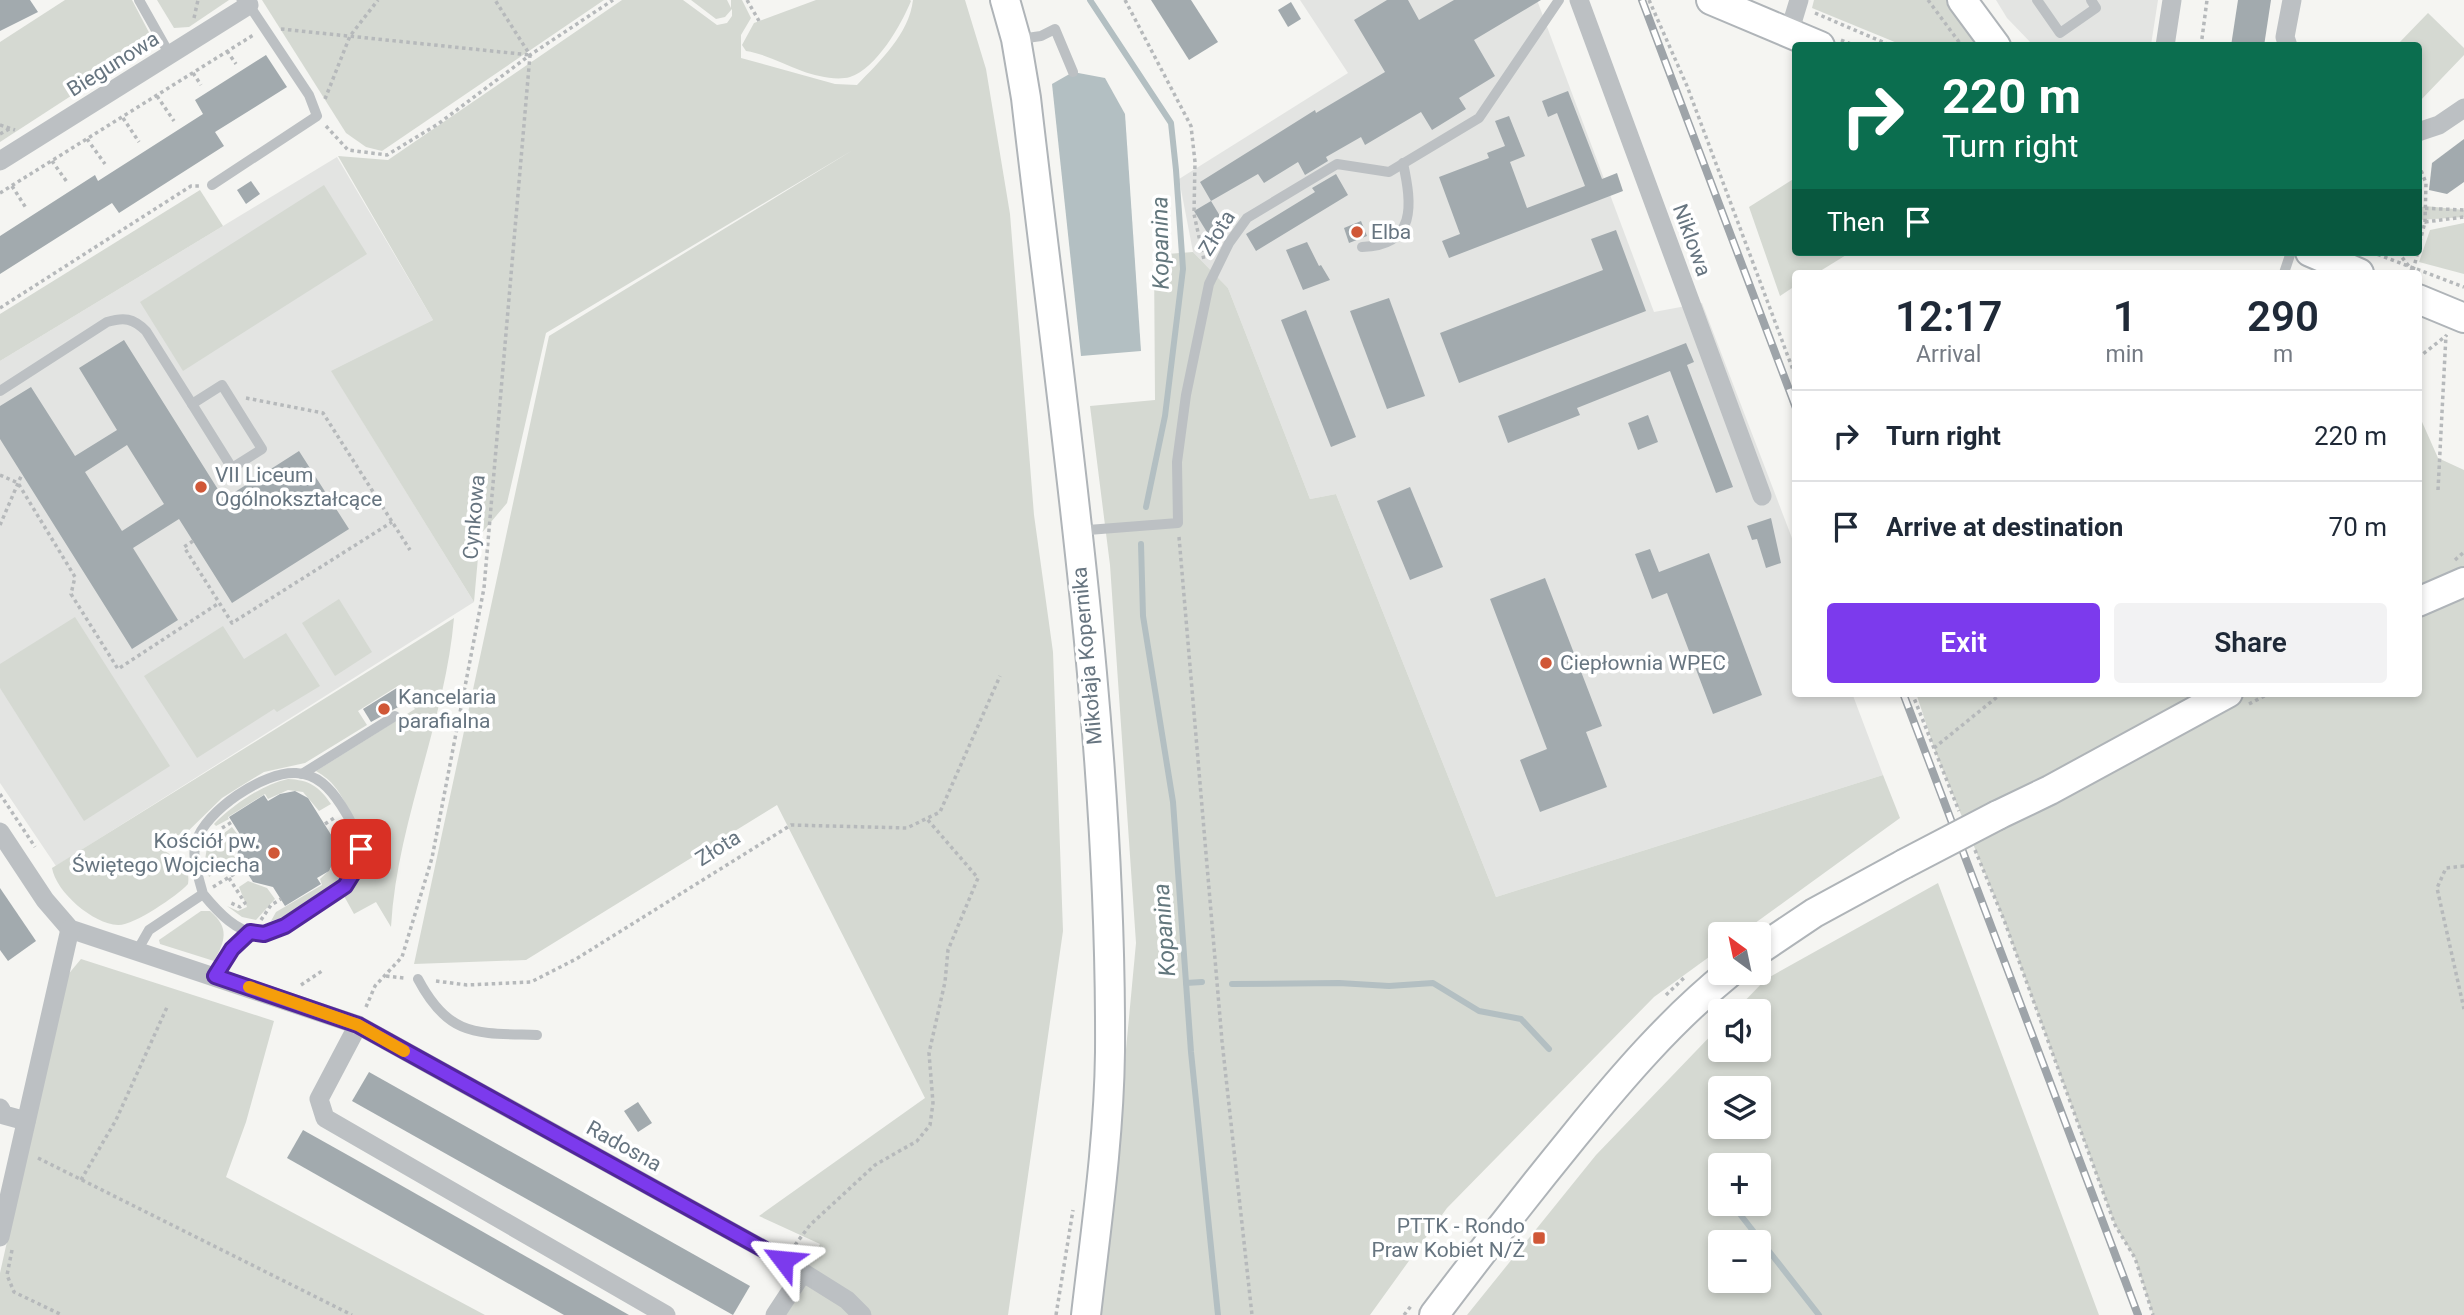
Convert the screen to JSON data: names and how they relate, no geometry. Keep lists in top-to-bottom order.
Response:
{
  "streets": {
    "street": [
      "Biegunowa",
      "Niklowa",
      "Mikołaja Kopernika",
      "Radosna"
    ],
    "lane": ["Złota"],
    "path": ["Cynkowa"]
  },
  "crossings": [
    ["Złota", "Cynkowa"],
    ["Cynkowa", "Radosna"]
  ],
  "water": ["Kopanina"],
  "places": {
    "other": [
      "Elba",
      "VII Liceum Ogólnokształcące",
      "Ciepłownia WPEC",
      "Kancelaria parafialna",
      "Kościół pw. Świętego Wojciecha"
    ],
    "transit": ["PTTK - Rondo Praw Kobiet N/Ż"]
  },
  "north": "top left",
  "page": {
    "turn": ["220 m", "Turn right"],
    "then": "Then",
    "eta": [
      "12:17",
      "Arrival",
      "1",
      "min",
      "290",
      "m"
    ],
    "list": [
      {
        "name": "Turn right",
        "value": "220 m"
      },
      {
        "name": "Arrive at destination",
        "value": "70 m"
      }
    ],
    "buttons": ["Exit", "Share"],
    "map_buttons": ["+", "−"]
  }
}
